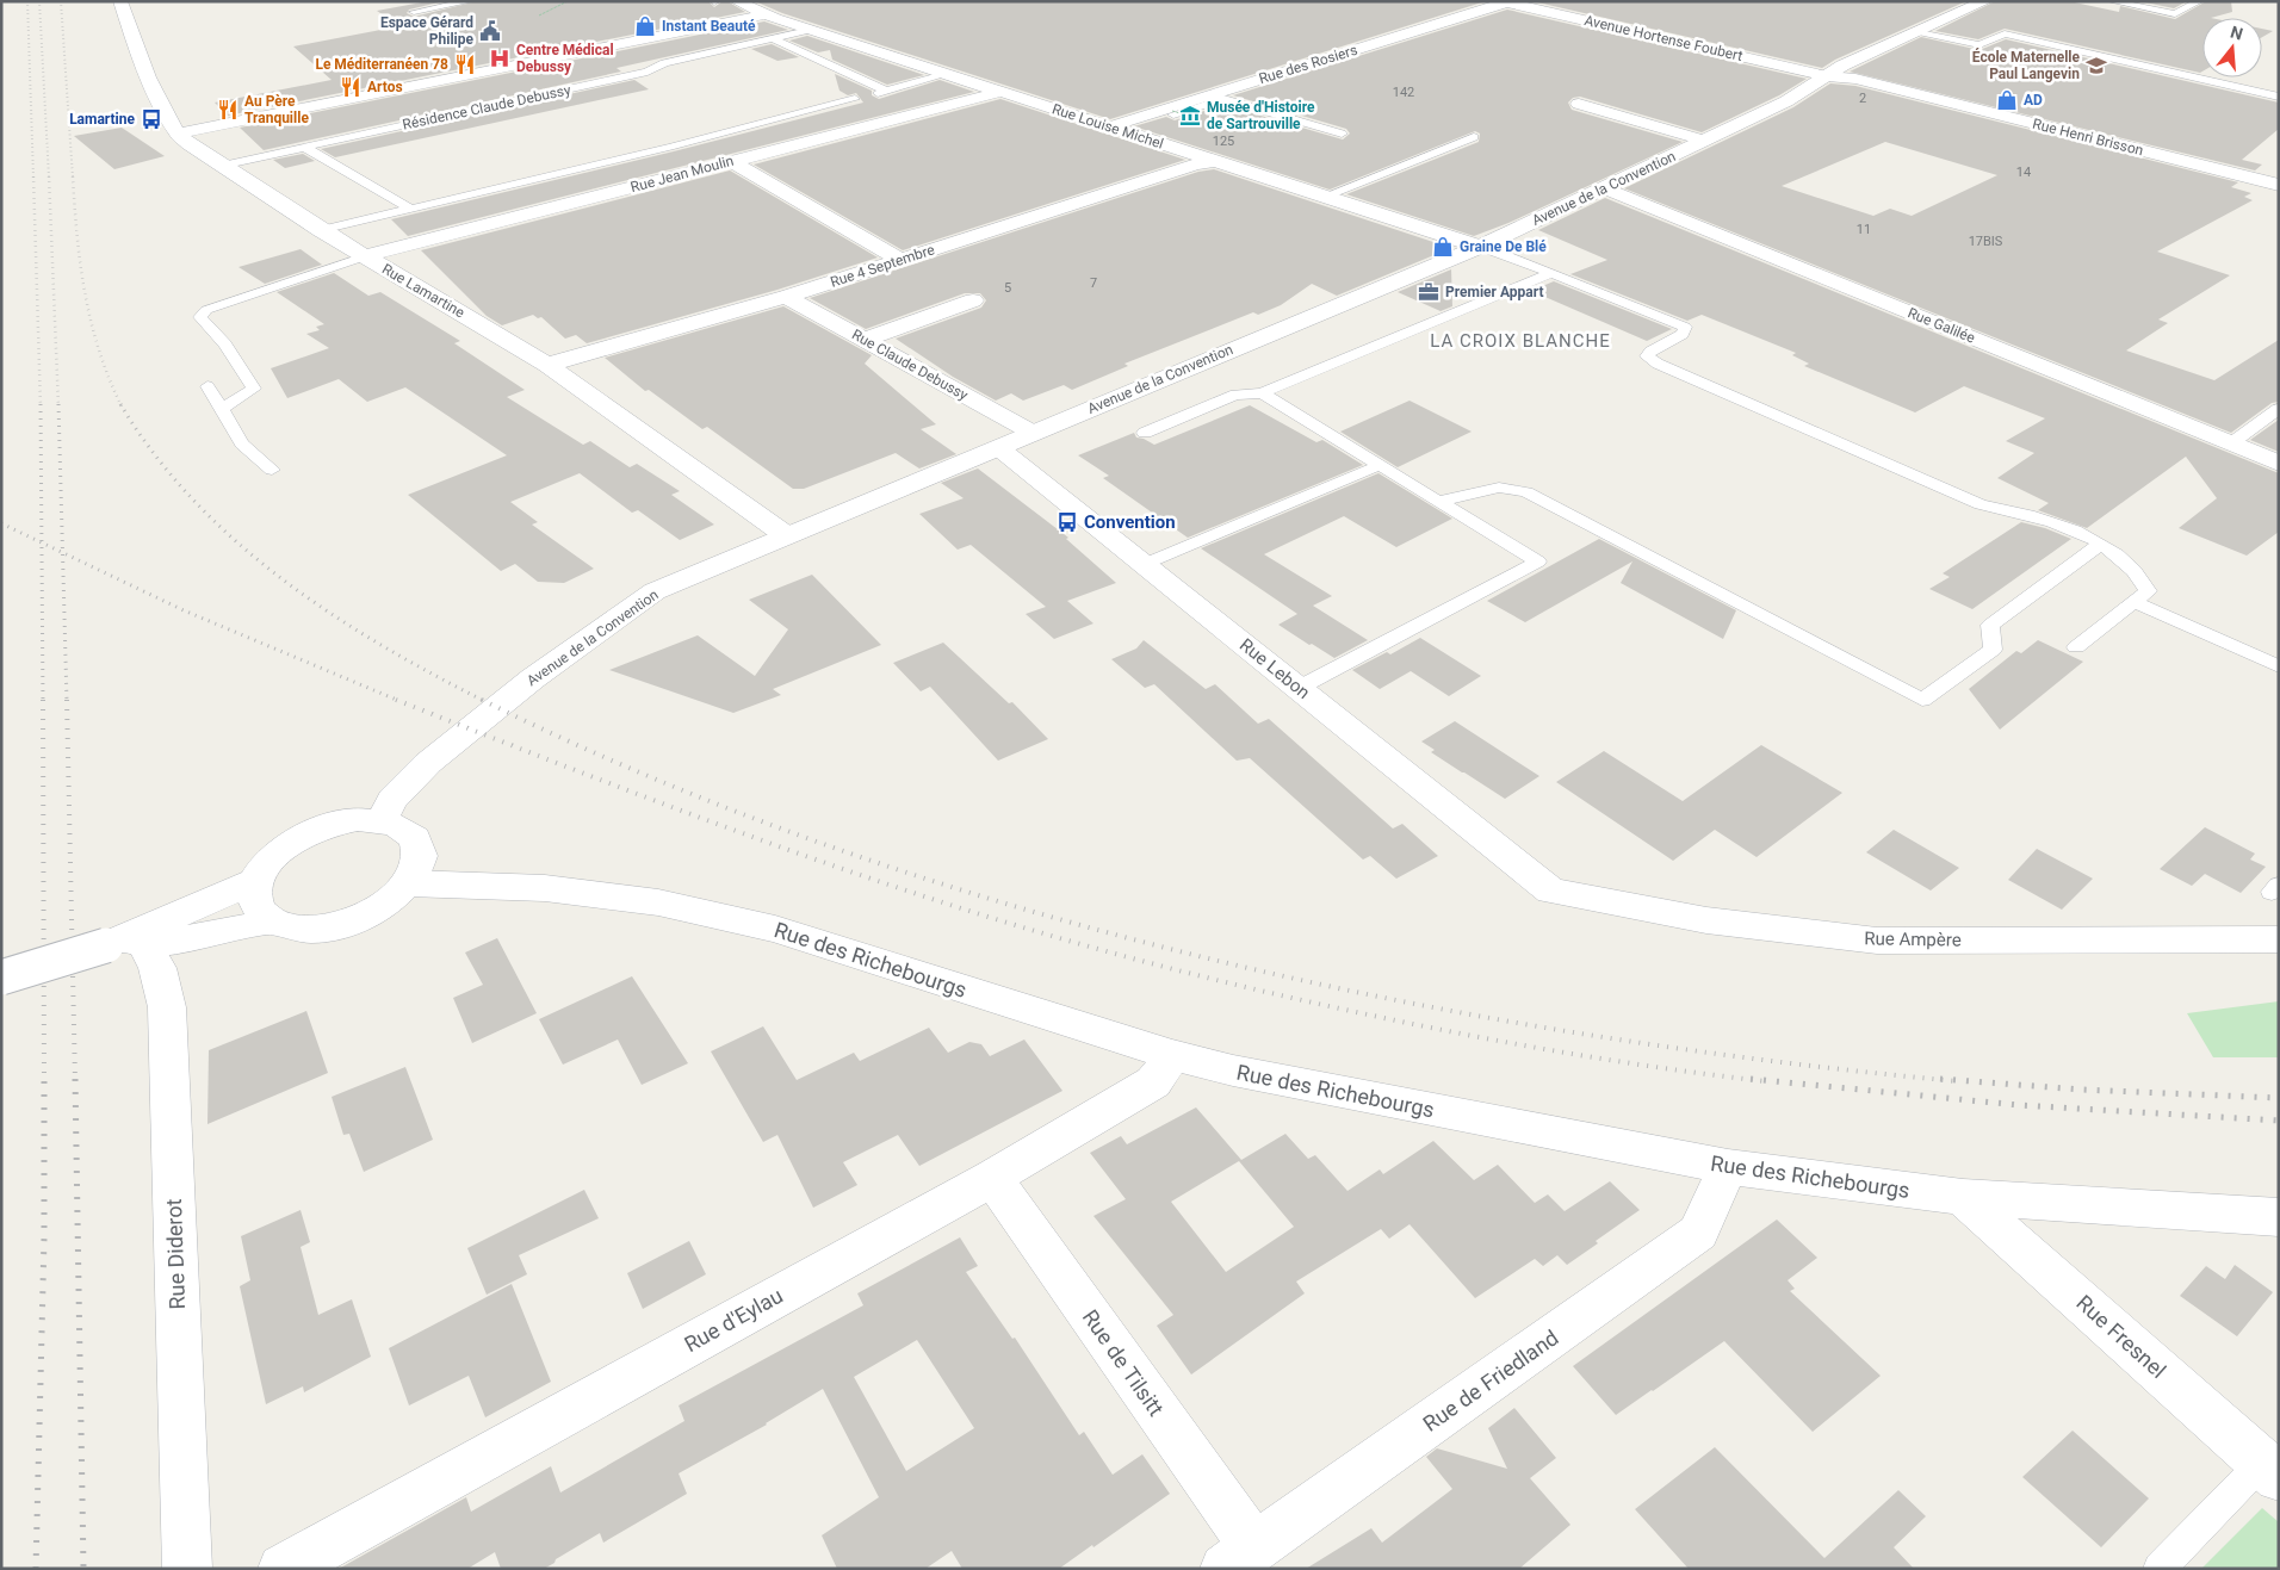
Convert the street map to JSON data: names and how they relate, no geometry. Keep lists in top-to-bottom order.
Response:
{
  "streets": {
    "street": [
      "Avenue Hortense Foubert",
      "Rue des Rosiers",
      "Rue Louise Michel",
      "Rue Henri Brisson",
      "Rue Jean Moulin",
      "Avenue de la Convention",
      "Rue 4 Septembre",
      "Rue Lamartine",
      "Rue Galilée",
      "Rue Claude Debussy",
      "Rue Lebon",
      "Rue Ampère",
      "Rue des Richebourgs",
      "Rue Diderot",
      "Rue d'Eylau",
      "Rue Fresnel",
      "Rue de Tilsitt",
      "Rue de Friedland"
    ],
    "lane": ["Résidence Claude Debussy"]
  },
  "crossings": [
    ["Avenue Hortense Foubert", "Rue des Rosiers"],
    ["Avenue Hortense Foubert", "Rue Henri Brisson"],
    ["Avenue Hortense Foubert", "Avenue de la Convention"],
    ["Rue des Rosiers", "Rue Louise Michel"],
    ["Résidence Claude Debussy", "Rue Louise Michel"],
    ["Résidence Claude Debussy", "Rue Lamartine"],
    ["Rue Louise Michel", "Rue Jean Moulin"],
    ["Rue Louise Michel", "Avenue de la Convention"],
    ["Rue Louise Michel", "Rue 4 Septembre"],
    ["Rue Henri Brisson", "Avenue de la Convention"],
    ["Rue Jean Moulin", "Rue Lamartine"],
    ["Avenue de la Convention", "Rue Lamartine"],
    ["Avenue de la Convention", "Rue Galilée"],
    ["Avenue de la Convention", "Rue Claude Debussy"],
    ["Avenue de la Convention", "Rue Lebon"],
    ["Avenue de la Convention", "Rue des Richebourgs"],
    ["Rue 4 Septembre", "Rue Lamartine"],
    ["Rue 4 Septembre", "Rue Claude Debussy"],
    ["Rue Lebon", "Rue Ampère"],
    ["Rue des Richebourgs", "Rue d'Eylau"],
    ["Rue des Richebourgs", "Rue Fresnel"],
    ["Rue des Richebourgs", "Rue de Friedland"],
    ["Rue d'Eylau", "Rue de Tilsitt"],
    ["Rue de Tilsitt", "Rue de Friedland"]
  ],
  "districts": ["LA CROIX BLANCHE"],
  "places": {
    "shop": ["Instant Beauté", "AD", "Graine De Blé"],
    "public building": ["Espace Gérard Philipe"],
    "hospital": ["Centre Médical Debussy"],
    "restaurant": ["Le Méditerranéen 78", "Artos", "Au Père Tranquille"],
    "school or university": ["École Maternelle Paul Langevin"],
    "museum": ["Musée d'Histoire de Sartrouville"],
    "bus stop": ["Lamartine", "Convention"],
    "office": ["Premier Appart"]
  },
  "house_numbers": [
    "142",
    "2",
    "125",
    "14",
    "11",
    "17BIS",
    "7",
    "5"
  ],
  "north": "top"
}
